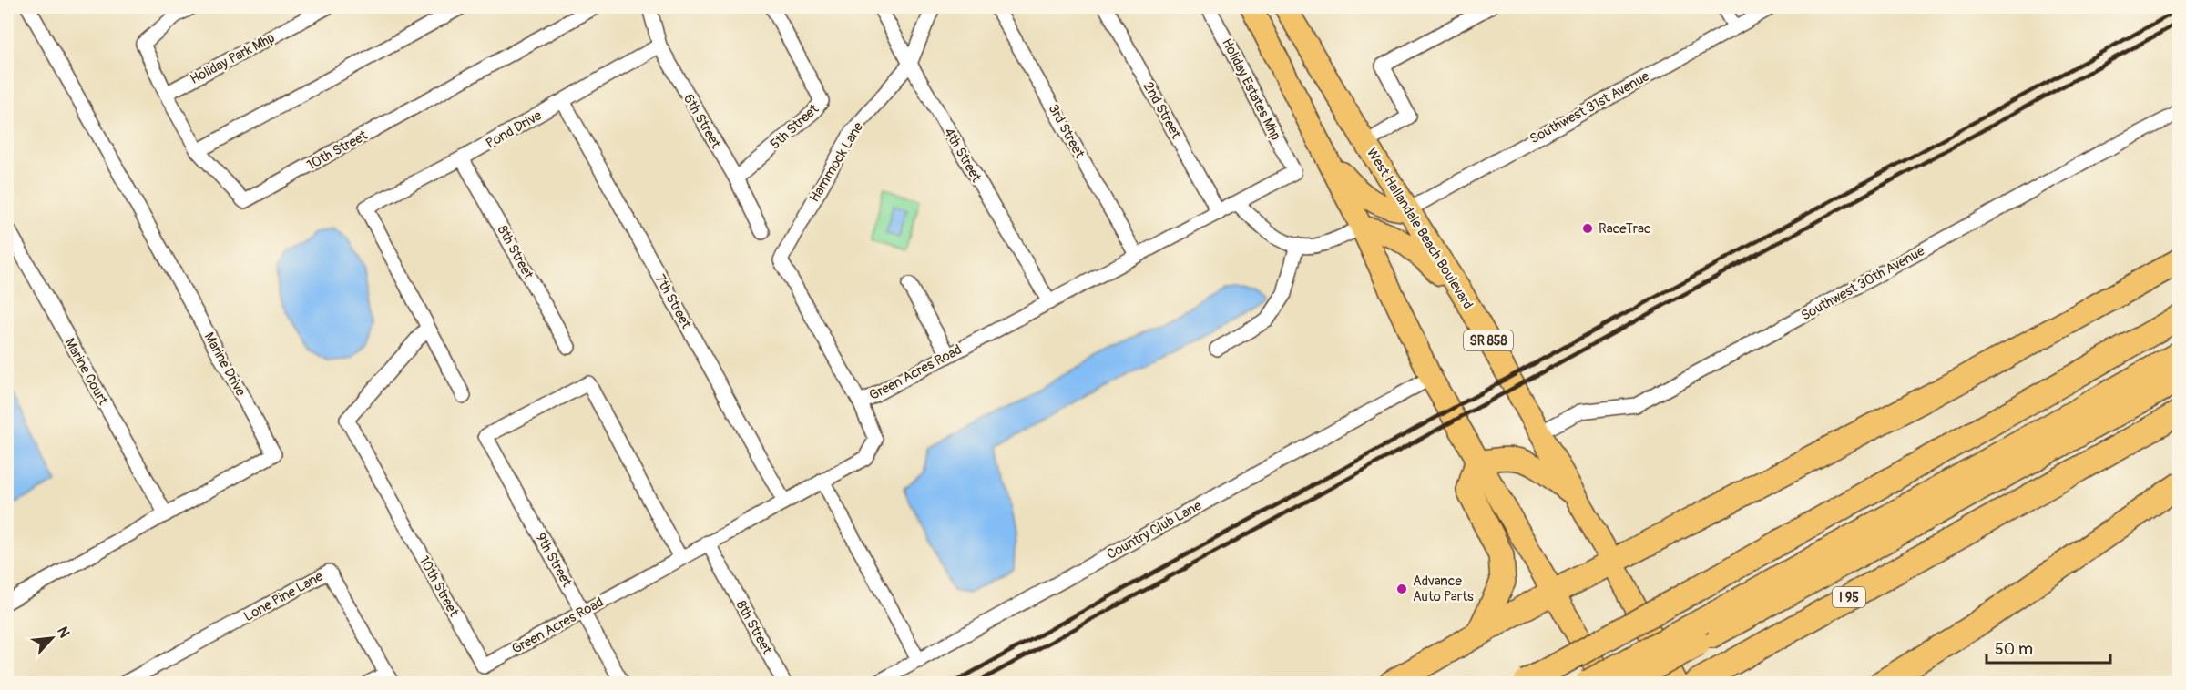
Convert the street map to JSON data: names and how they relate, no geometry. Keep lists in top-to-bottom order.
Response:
{
  "streets": {
    "highway": ["I 95"],
    "main road": ["West Hallandale Beach Boulevard", "SR 858"],
    "street": [
      "Holiday Park Mhp",
      "Holiday Estates Mhp",
      "Southwest 31st Avenue",
      "2nd Street",
      "6th Street",
      "5th Street",
      "Pond Drive",
      "3rd Street",
      "10th Street",
      "4th Street",
      "Hammock Lane",
      "8th Street",
      "Southwest 30th Avenue",
      "7th Street",
      "Marine Drive",
      "Marine Court",
      "Green Acres Road",
      "Country Club Lane",
      "9th Street",
      "Lone Pine Lane"
    ]
  },
  "crossings": [
    ["Holiday Park Mhp", "10th Street"],
    ["Holiday Estates Mhp", "Green Acres Road"],
    ["Southwest 31st Avenue", "West Hallandale Beach Boulevard"],
    ["2nd Street", "Green Acres Road"],
    ["6th Street", "5th Street"],
    ["6th Street", "Pond Drive"],
    ["Pond Drive", "10th Street"],
    ["Pond Drive", "8th Street"],
    ["Pond Drive", "7th Street"],
    ["3rd Street", "Green Acres Road"],
    ["10th Street", "Green Acres Road"],
    ["4th Street", "Hammock Lane"],
    ["4th Street", "Green Acres Road"],
    ["Hammock Lane", "Green Acres Road"],
    ["West Hallandale Beach Boulevard", "Southwest 30th Avenue"],
    ["8th Street", "Green Acres Road"],
    ["7th Street", "Green Acres Road"],
    ["Marine Drive", "Marine Court"],
    ["Green Acres Road", "9th Street"]
  ],
  "places": ["RaceTrac", "Advance Auto Parts"],
  "scale_bar": "50 m",
  "north": "top right"
}
